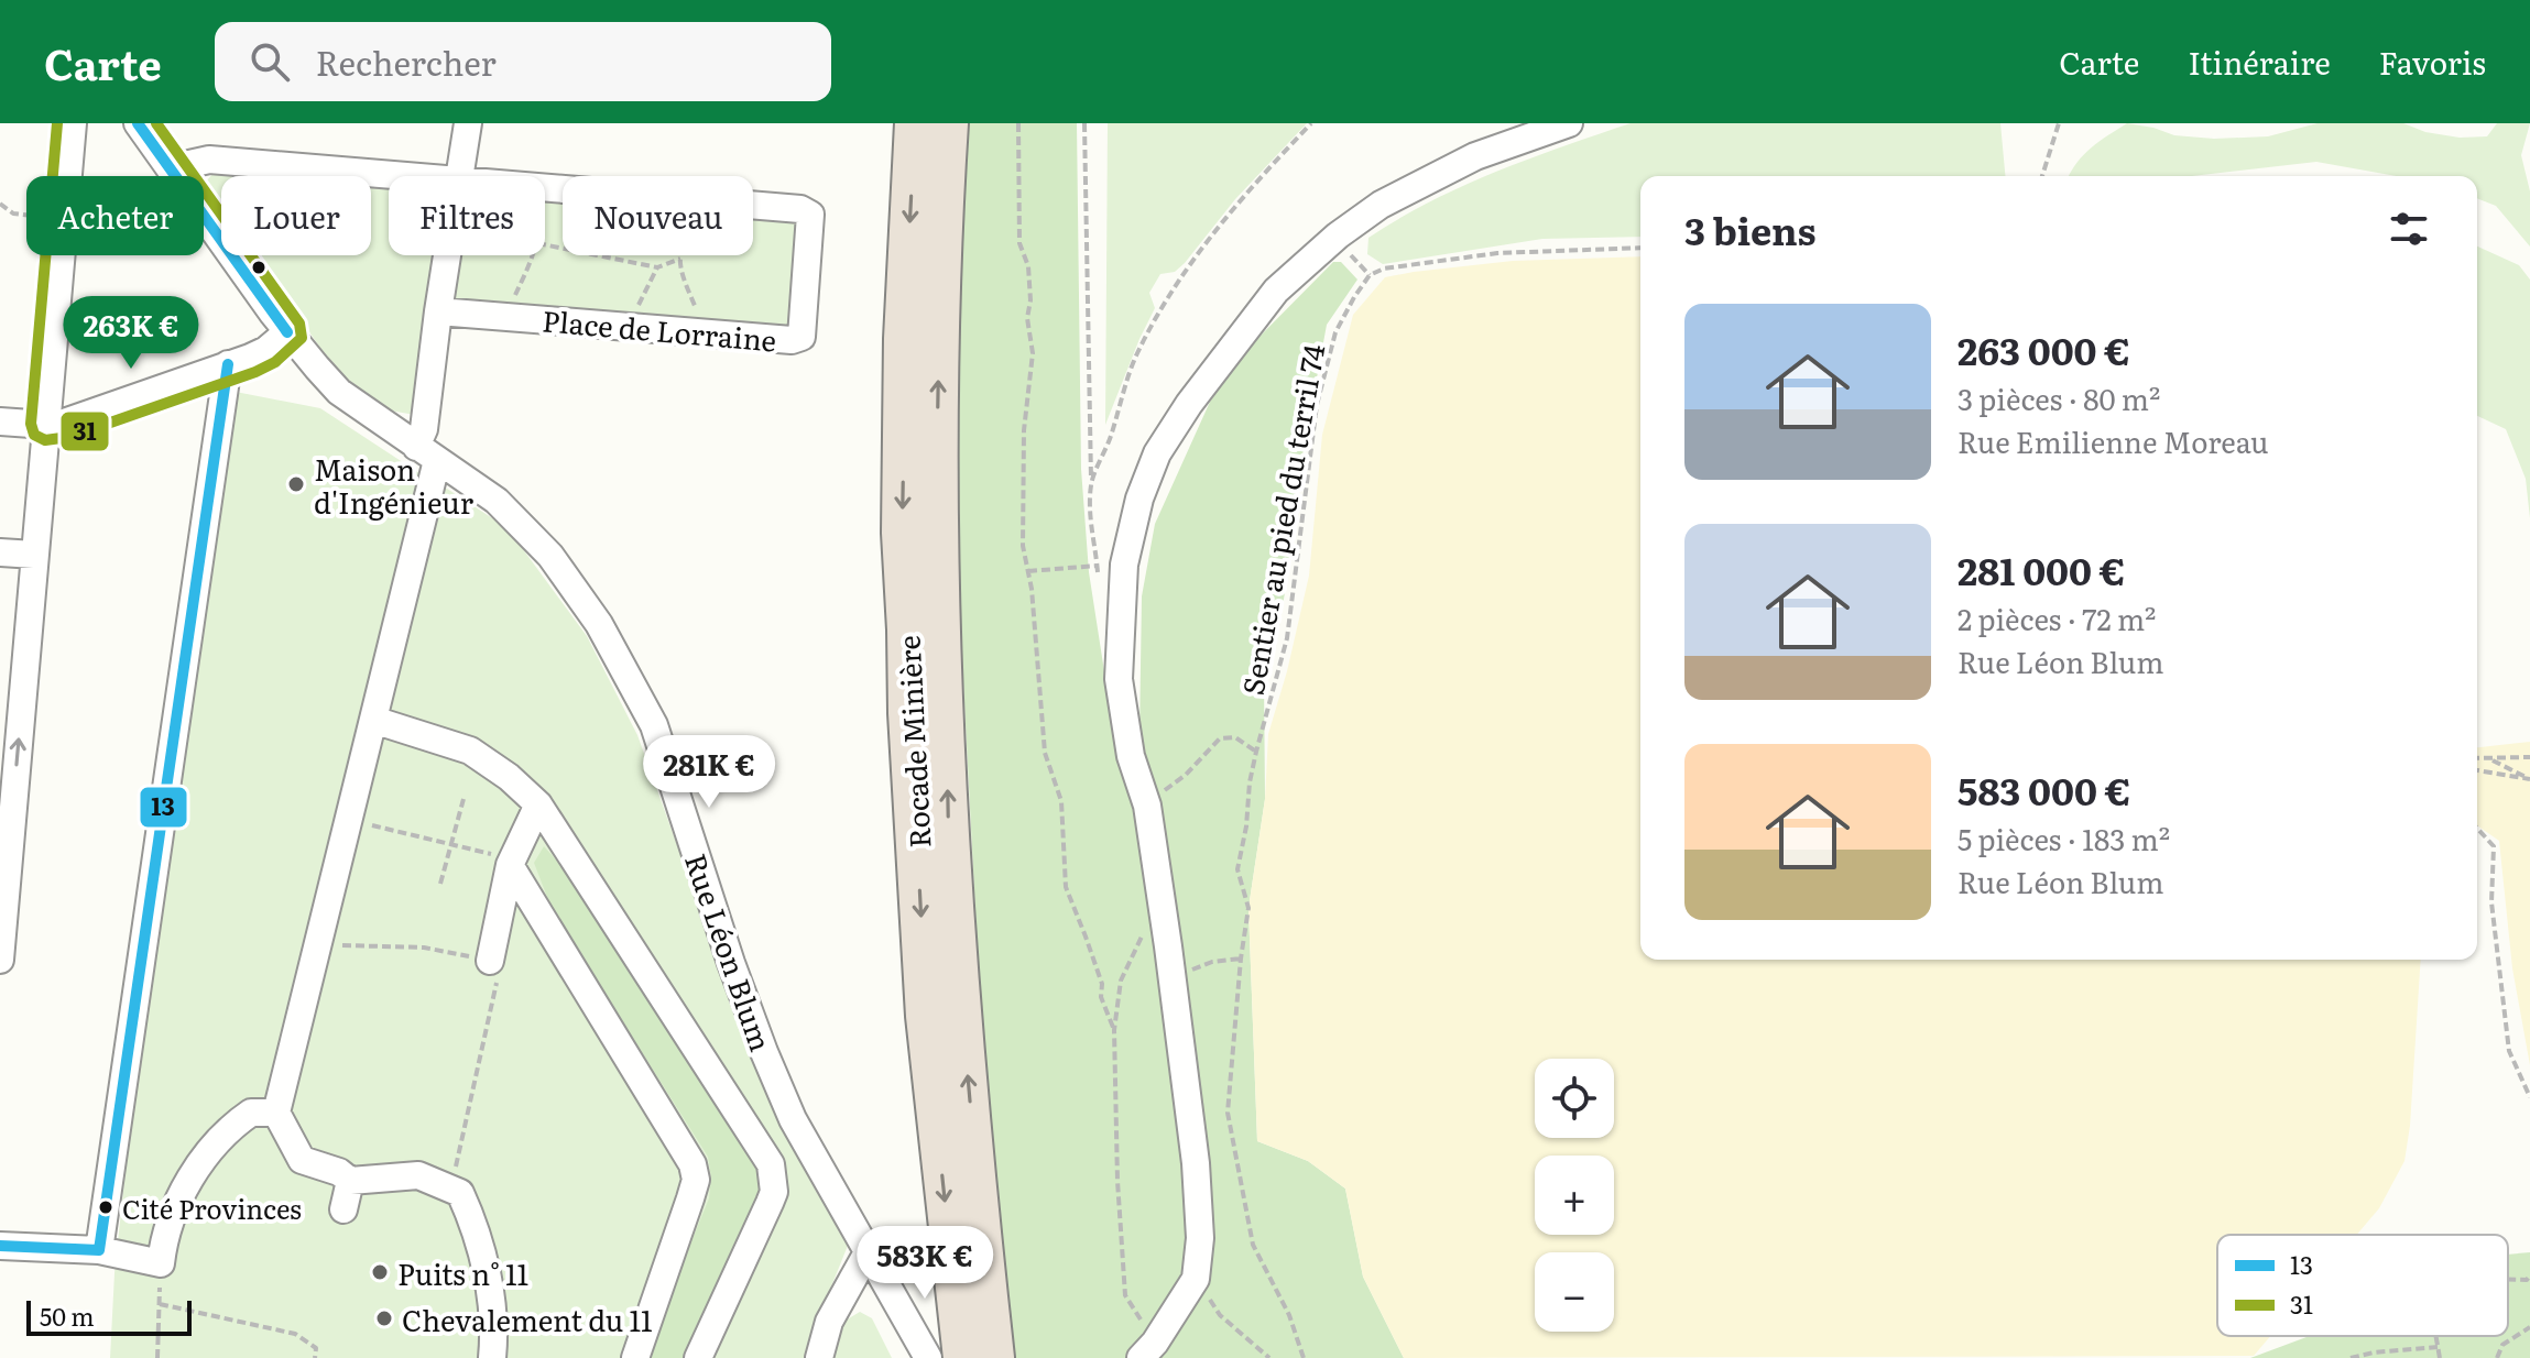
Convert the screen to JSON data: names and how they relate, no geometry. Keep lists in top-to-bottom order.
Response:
{
  "streets": {
    "highway": ["Rocade Minière"],
    "street": ["Place de Lorraine", "Rue Léon Blum"],
    "path": ["Sentier au pied du terril 74"]
  },
  "crossings": [
    ["Place de Lorraine", "Rue Léon Blum"]
  ],
  "places": [
    "Maison d'Ingénieur",
    "Cité Provinces",
    "Puits n° 11",
    "Chevalement du 11"
  ],
  "lines": ["transit line 13", "transit line 31"],
  "legend": ["13", "31"],
  "scale_bar": "50 m",
  "page": {
    "header": "Carte",
    "search": "Rechercher",
    "nav": ["Carte", "Itinéraire", "Favoris"],
    "chip": [
      "Acheter",
      "Louer",
      "Filtres",
      "Nouveau"
    ],
    "heading": "3 biens",
    "list": [
      {
        "name": "263 000 €",
        "note": "3 pièces · 80 m² · Rue Emilienne Moreau"
      },
      {
        "name": "281 000 €",
        "note": "2 pièces · 72 m² · Rue Léon Blum"
      },
      {
        "name": "583 000 €",
        "note": "5 pièces · 183 m² · Rue Léon Blum"
      }
    ],
    "price": ["263K €", "281K €", "583K €"],
    "map_buttons": ["+", "−"],
    "scale": "50 m"
  }
}
